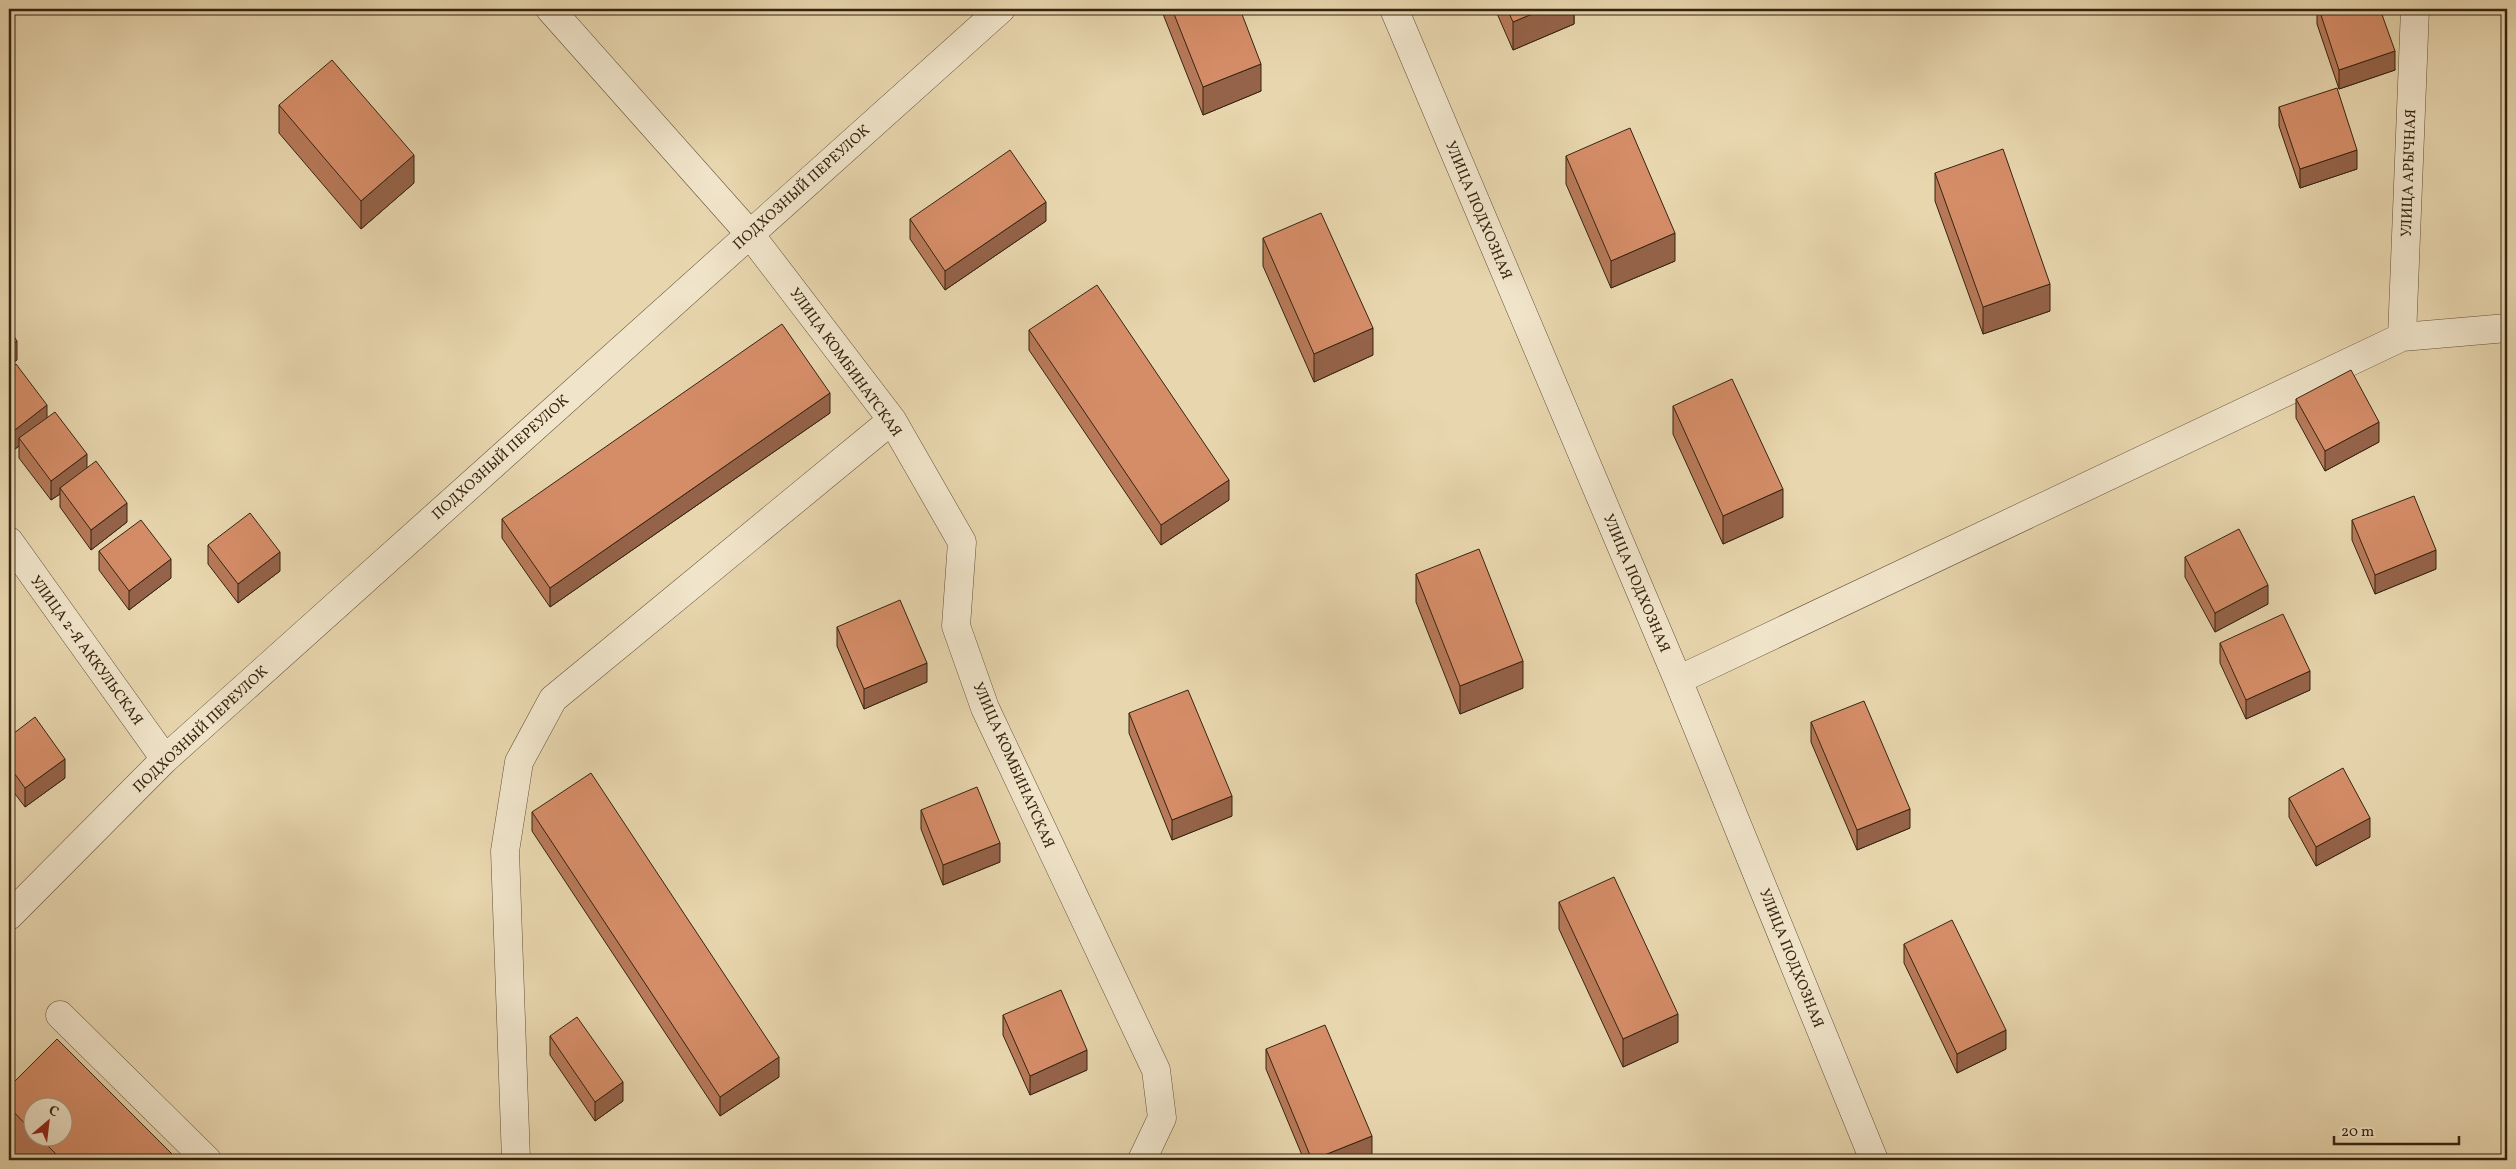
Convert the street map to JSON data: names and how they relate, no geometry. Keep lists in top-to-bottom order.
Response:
{
  "streets": {
    "street": [
      "УЛИЦА АРЫЧНАЯ",
      "ПОДХОЗНЫЙ ПЕРЕУЛОК",
      "УЛИЦА ПОДХОЗНАЯ",
      "УЛИЦА КОМБИНАТСКАЯ",
      "УЛИЦА 2-Я АККУЛЬСКАЯ"
    ]
  },
  "crossings": [
    ["ПОДХОЗНЫЙ ПЕРЕУЛОК", "УЛИЦА КОМБИНАТСКАЯ"],
    ["ПОДХОЗНЫЙ ПЕРЕУЛОК", "УЛИЦА 2-Я АККУЛЬСКАЯ"]
  ],
  "scale_bar": "20 m",
  "north": "top right"
}
